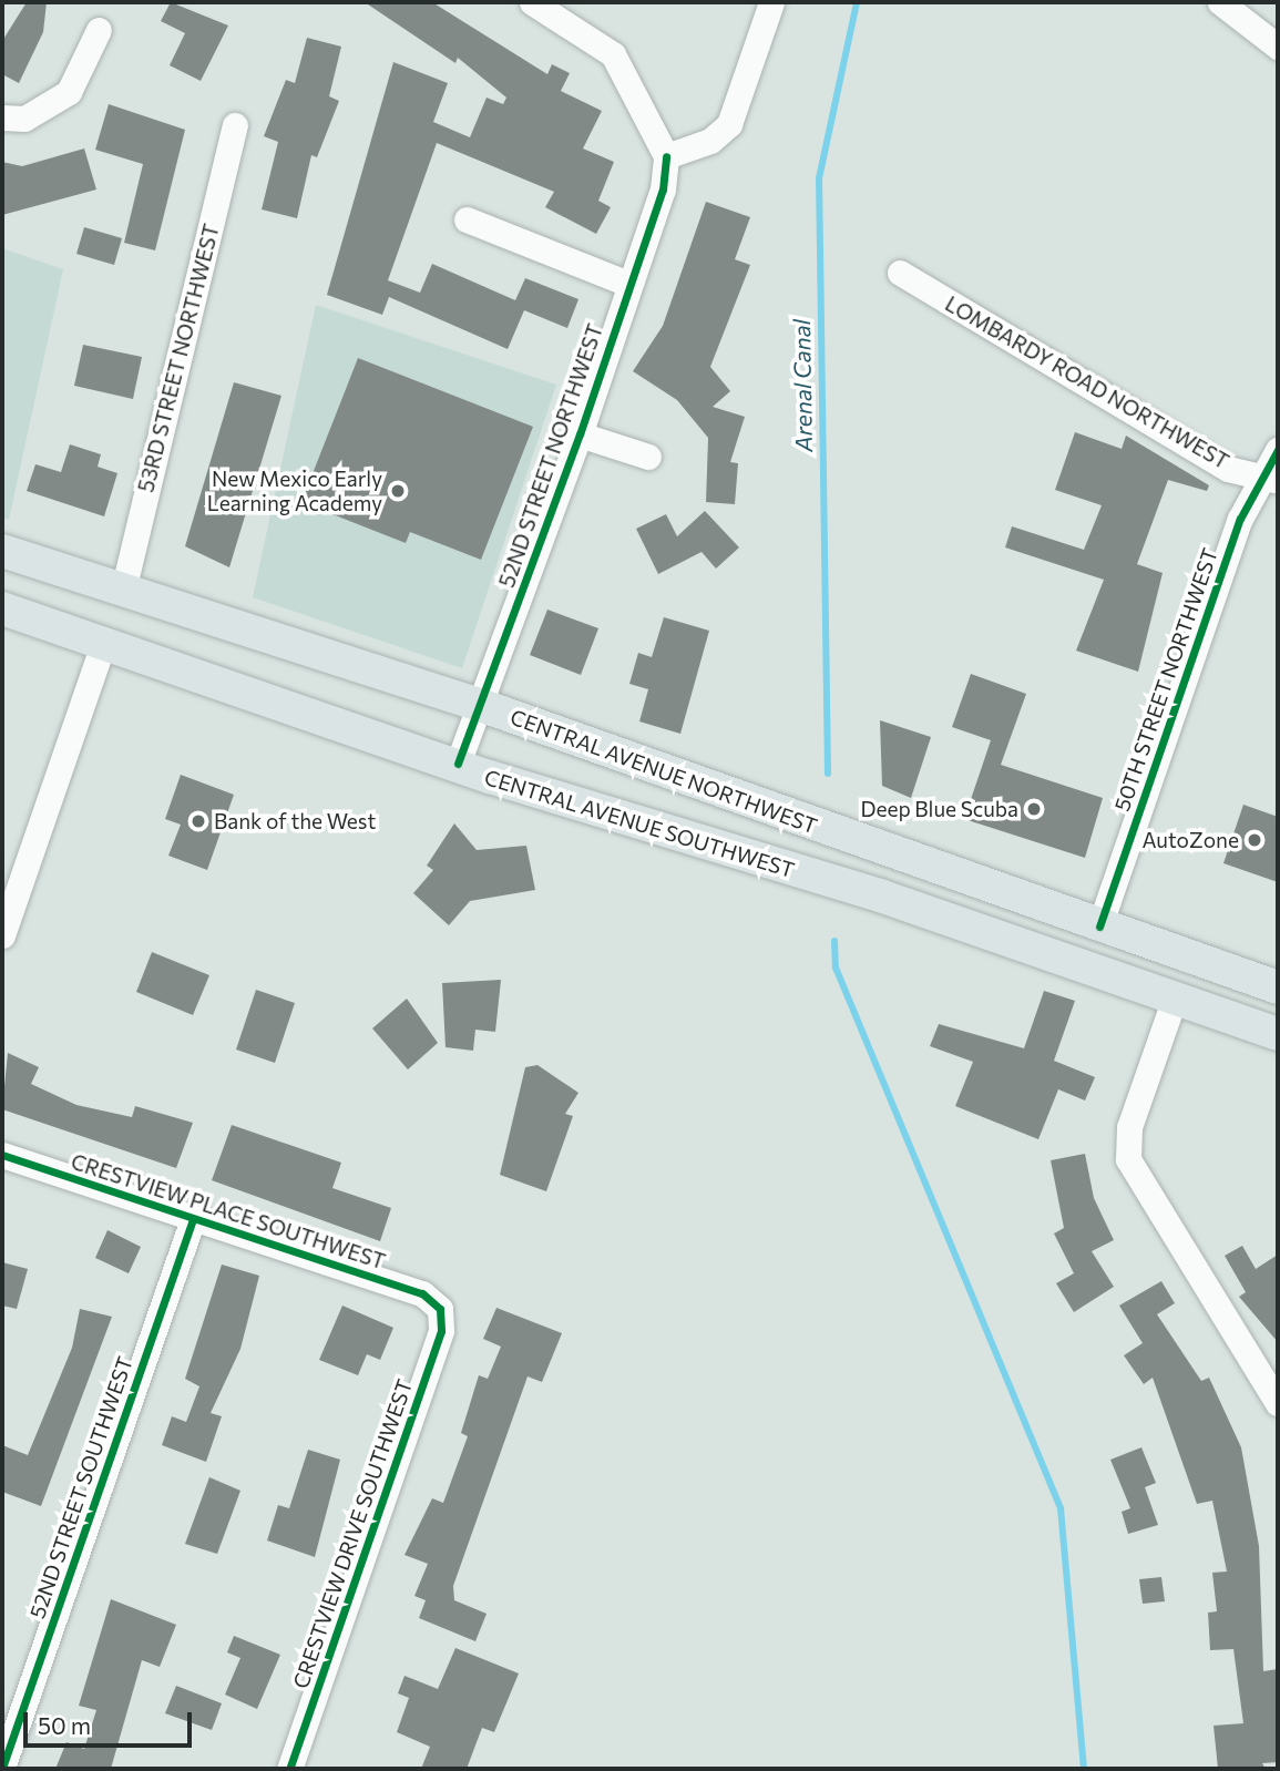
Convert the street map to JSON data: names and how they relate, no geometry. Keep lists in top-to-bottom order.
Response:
{
  "streets": {
    "main road": ["CENTRAL AVENUE NORTHWEST", "CENTRAL AVENUE SOUTHWEST"],
    "street": [
      "53RD STREET NORTHWEST",
      "LOMBARDY ROAD NORTHWEST",
      "52ND STREET NORTHWEST",
      "50TH STREET NORTHWEST",
      "CRESTVIEW PLACE SOUTHWEST",
      "52ND STREET SOUTHWEST",
      "CRESTVIEW DRIVE SOUTHWEST"
    ]
  },
  "crossings": [
    ["53RD STREET NORTHWEST", "CENTRAL AVENUE NORTHWEST"],
    ["LOMBARDY ROAD NORTHWEST", "50TH STREET NORTHWEST"],
    ["52ND STREET NORTHWEST", "CENTRAL AVENUE NORTHWEST"],
    ["52ND STREET NORTHWEST", "CENTRAL AVENUE SOUTHWEST"],
    ["50TH STREET NORTHWEST", "CENTRAL AVENUE NORTHWEST"],
    ["CRESTVIEW PLACE SOUTHWEST", "52ND STREET SOUTHWEST"],
    ["CRESTVIEW PLACE SOUTHWEST", "CRESTVIEW DRIVE SOUTHWEST"]
  ],
  "water": ["Arenal Canal"],
  "places": [
    "New Mexico Early Learning Academy",
    "Deep Blue Scuba",
    "Bank of the West",
    "AutoZone"
  ],
  "scale_bar": "50 m"
}
